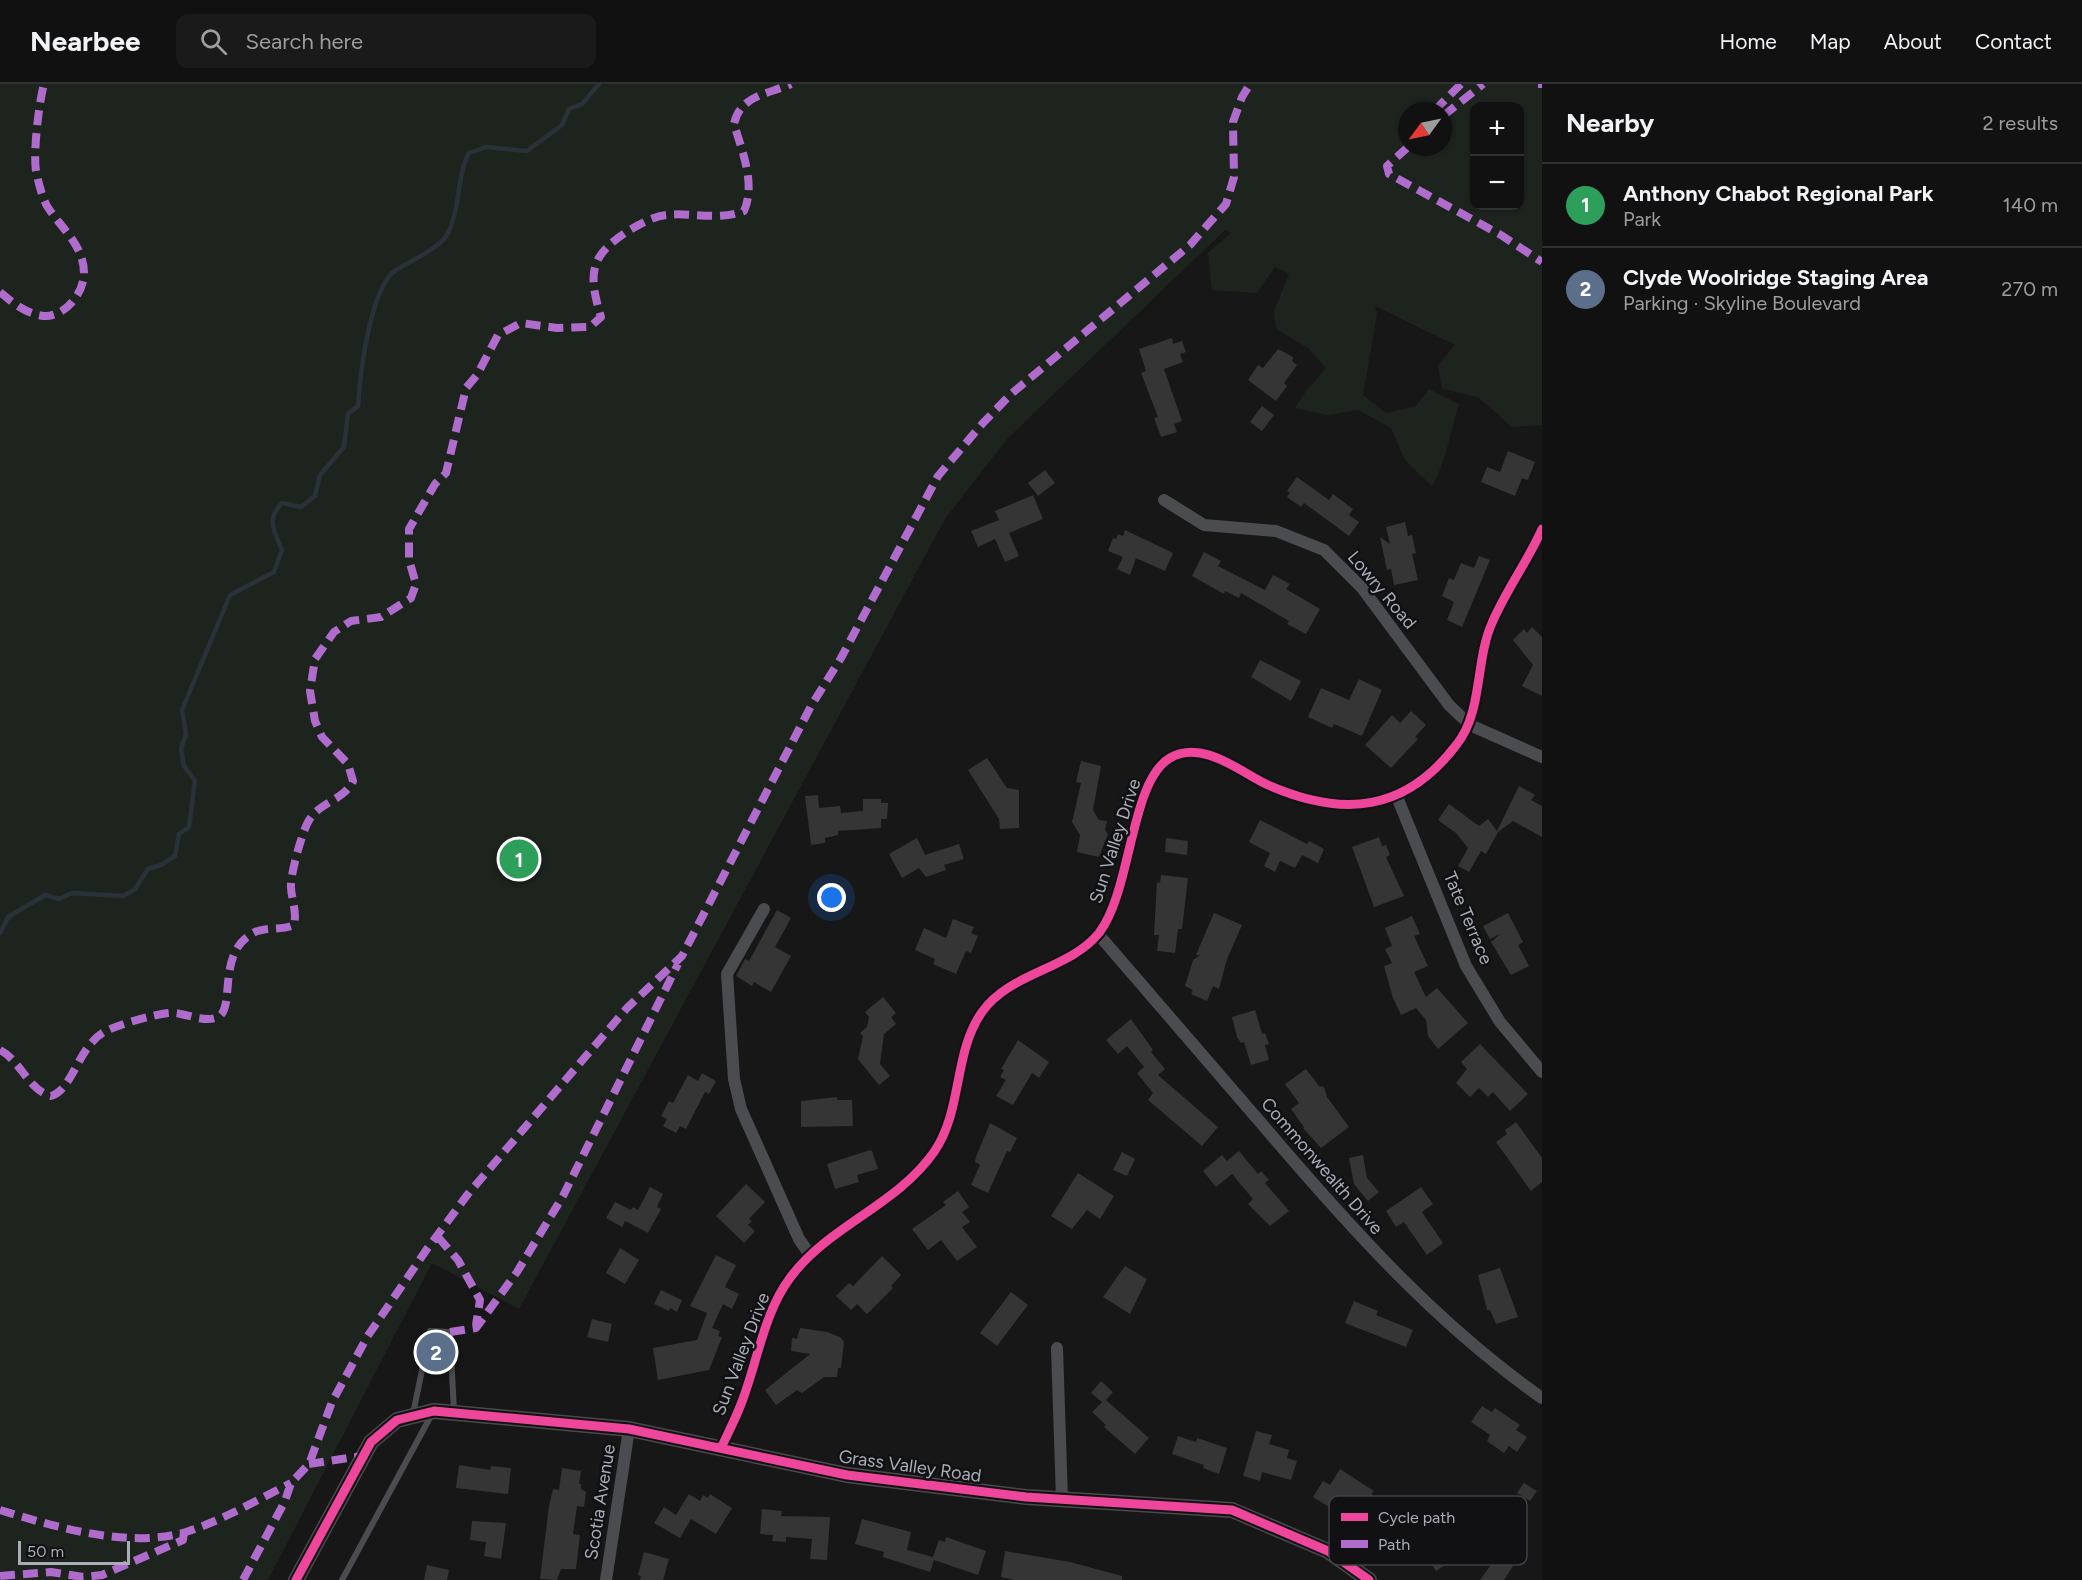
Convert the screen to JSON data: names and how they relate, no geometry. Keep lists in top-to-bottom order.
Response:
{
  "streets": {
    "main road": ["Grass Valley Road"],
    "street": [
      "Lowry Road",
      "Sun Valley Drive",
      "Tate Terrace",
      "Commonwealth Drive",
      "Scotia Avenue"
    ]
  },
  "crossings": [
    ["Lowry Road", "Sun Valley Drive"],
    ["Sun Valley Drive", "Tate Terrace"],
    ["Sun Valley Drive", "Commonwealth Drive"],
    ["Sun Valley Drive", "Grass Valley Road"],
    ["Grass Valley Road", "Scotia Avenue"]
  ],
  "legend": ["Cycle path", "Path"],
  "scale_bar": "50 m",
  "north": "bottom left",
  "page": {
    "header": "Nearbee",
    "search": "Search here",
    "nav": [
      "Home",
      "Map",
      "About",
      "Contact"
    ],
    "heading": ["Nearby", "2 results"],
    "map_buttons": ["+", "−"],
    "list": [
      {
        "mark": "1",
        "name": "Anthony Chabot Regional Park",
        "note": "Park",
        "value": "140 m"
      },
      {
        "mark": "2",
        "name": "Clyde Woolridge Staging Area",
        "note": "Parking · Skyline Boulevard",
        "value": "270 m"
      }
    ],
    "pins": ["1", "2"],
    "scale": "50 m"
  }
}
